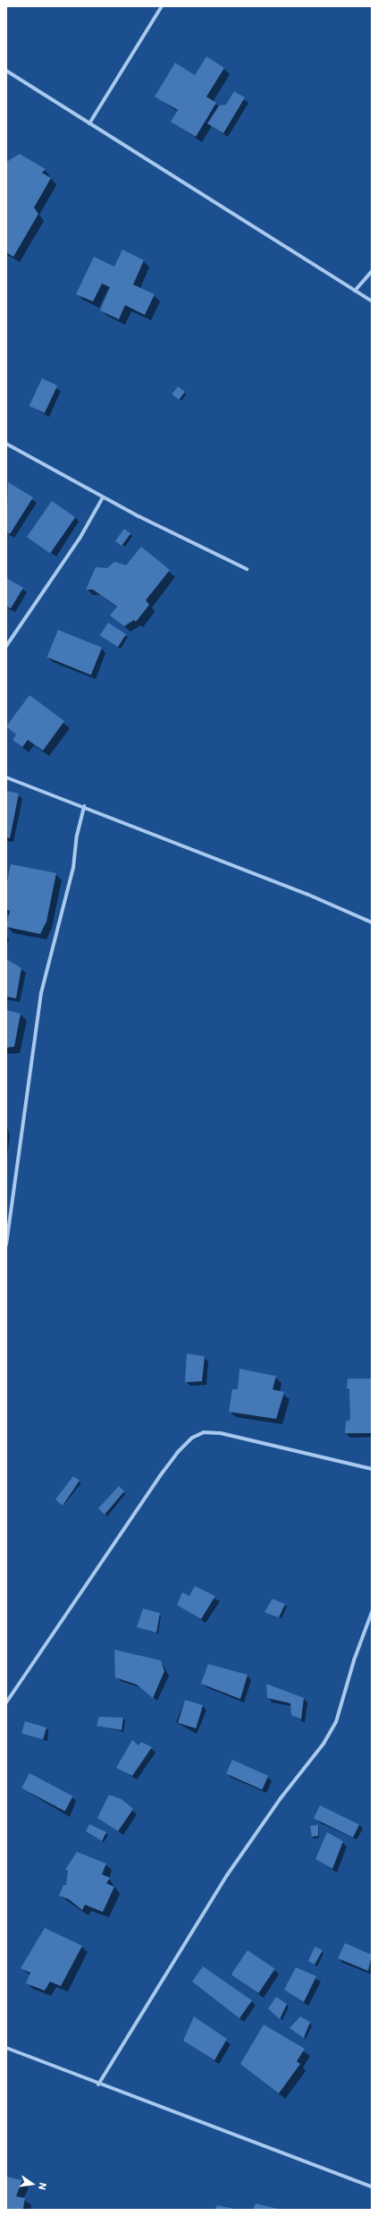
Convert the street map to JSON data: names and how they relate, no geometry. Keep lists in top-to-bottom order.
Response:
{
  "north": "right"
}
